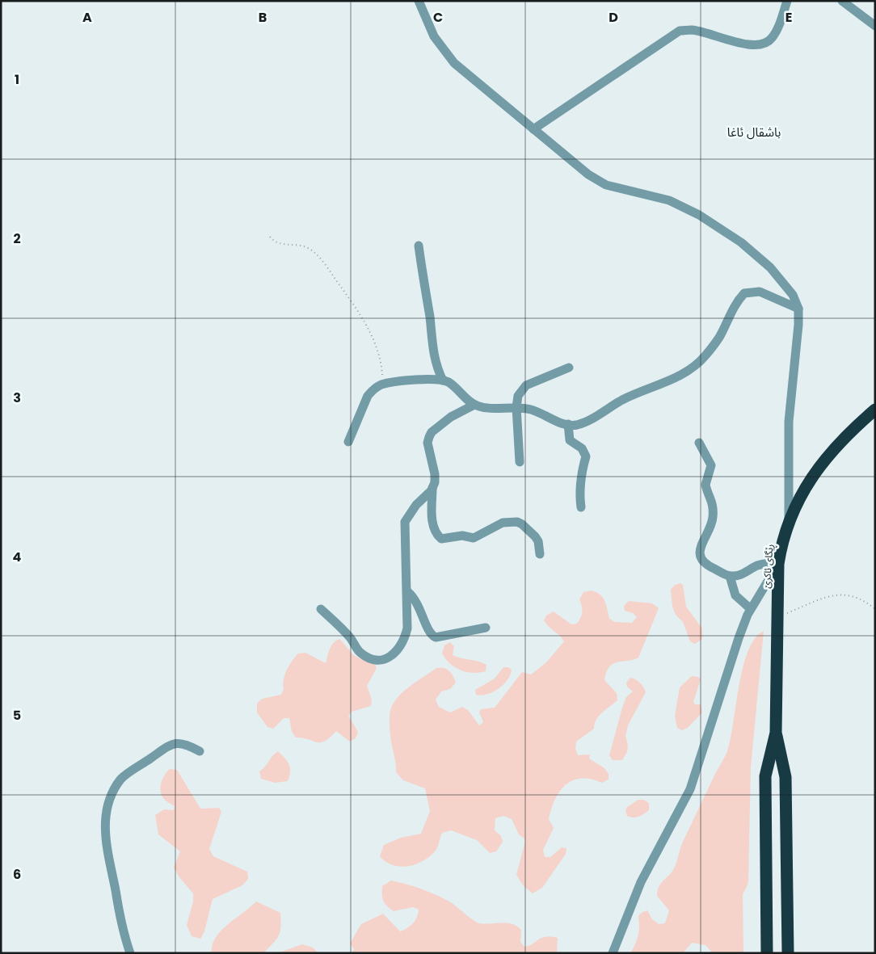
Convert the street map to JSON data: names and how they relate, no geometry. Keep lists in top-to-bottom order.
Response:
{
  "streets": {
    "highway": ["ڕێگای ئاکرێ"]
  },
  "districts": ["باشقال ئاغا"],
  "grid": {
    "columns": [
      "A",
      "B",
      "C",
      "D",
      "E"
    ],
    "rows": [
      "1",
      "2",
      "3",
      "4",
      "5",
      "6"
    ]
  }
}
